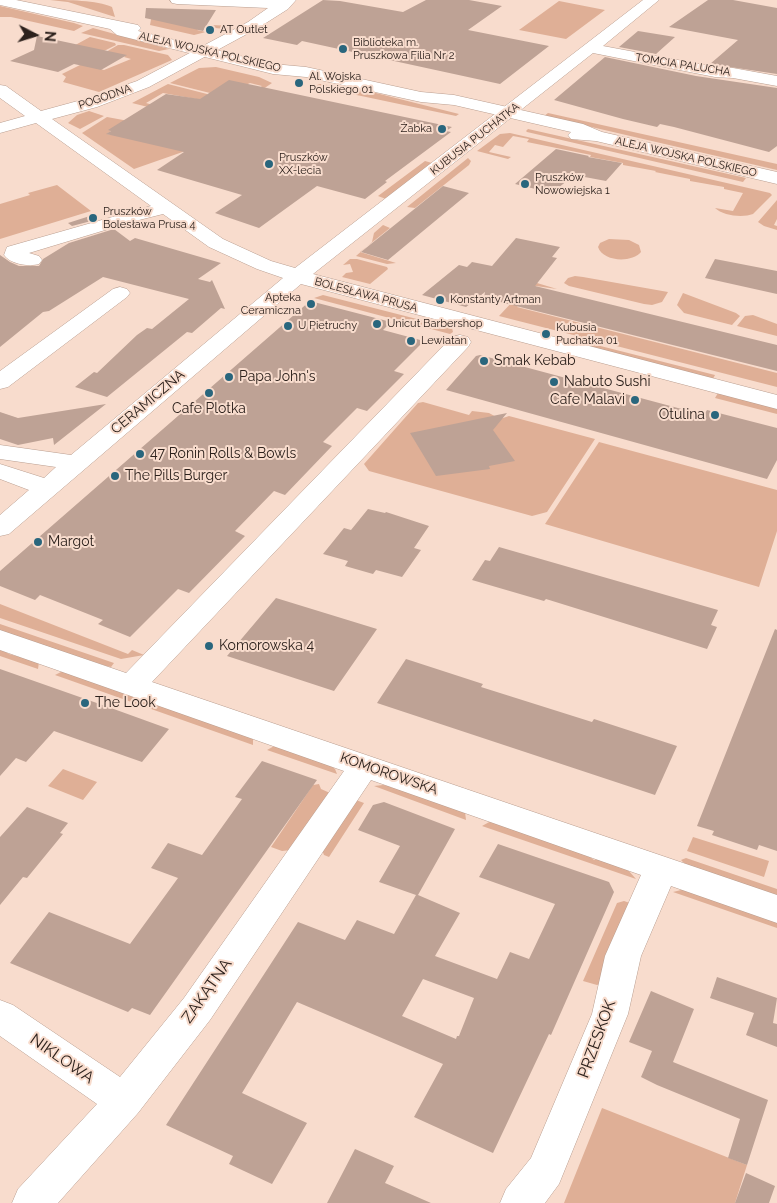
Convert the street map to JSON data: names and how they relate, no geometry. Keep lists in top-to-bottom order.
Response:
{
  "streets": {
    "street": [
      "ALEJA WOJSKA POLSKIEGO",
      "TOMCIA PALUCHA",
      "POGODNA",
      "KUBUSIA PUCHATKA",
      "BOLESŁAWA PRUSA",
      "CERAMICZNA",
      "KOMOROWSKA",
      "ZAKĄTNA",
      "PRZESKOK",
      "NIKLOWA"
    ]
  },
  "crossings": [
    ["ALEJA WOJSKA POLSKIEGO", "POGODNA"],
    ["ALEJA WOJSKA POLSKIEGO", "KUBUSIA PUCHATKA"],
    ["TOMCIA PALUCHA", "KUBUSIA PUCHATKA"],
    ["POGODNA", "BOLESŁAWA PRUSA"],
    ["KUBUSIA PUCHATKA", "BOLESŁAWA PRUSA"],
    ["KUBUSIA PUCHATKA", "CERAMICZNA"],
    ["BOLESŁAWA PRUSA", "CERAMICZNA"],
    ["KOMOROWSKA", "ZAKĄTNA"],
    ["KOMOROWSKA", "PRZESKOK"],
    ["ZAKĄTNA", "NIKLOWA"]
  ],
  "places": [
    "AT Outlet",
    "Biblioteka m. Pruszkowa Filia Nr 2",
    "Al. Wojska Polskiego 01",
    "Żabka",
    "Pruszków XX-lecia",
    "Pruszków Nowowiejska 1",
    "Pruszków Bolesława Prusa 4",
    "Konstanty Artman",
    "Apteka Ceramiczna",
    "Unicut Barbershop",
    "U Pietruchy",
    "Kubusia Puchatka 01",
    "Lewiatan",
    "Smak Kebab",
    "Papa John's",
    "Nabuto Sushi",
    "Cafe Plotka",
    "Cafe Malavi",
    "Otulina",
    "47 Ronin Rolls & Bowls",
    "The Pills Burger",
    "Margot",
    "Komorowska 4",
    "The Look"
  ],
  "north": "right"
}
